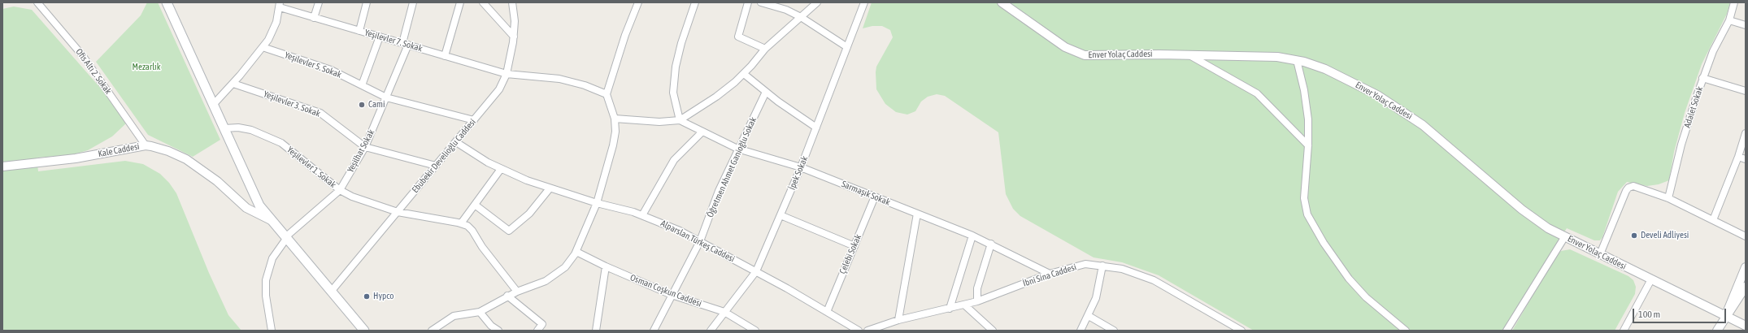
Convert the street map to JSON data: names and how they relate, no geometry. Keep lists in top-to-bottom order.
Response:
{
  "streets": {
    "street": [
      "Yeşilevler 7. Sokak",
      "Enver Yolaç Caddesi",
      "Yeşilevler 5. Sokak",
      "Ofis Altı 2. Sokak",
      "Yeşilevler 3. Sokak",
      "Adalet Sokak",
      "Kale Caddesi",
      "Yeşilhat Sokak",
      "Ebubekir Develioğlu Caddesi",
      "Yeşilevler 1. Sokak",
      "Öğretmen Ahmet Ganioğlu Sokak",
      "İpek Sokak",
      "Sarmaşık Sokak",
      "Alparslan Türkeş Caddesi",
      "Çelebi Sokak",
      "İbni Sina Caddesi",
      "Osman Coşkun Caddesi"
    ]
  },
  "crossings": [
    ["Yeşilevler 7. Sokak", "Yeşilhat Sokak"],
    ["Yeşilevler 7. Sokak", "Ebubekir Develioğlu Caddesi"],
    ["Yeşilevler 5. Sokak", "Yeşilhat Sokak"],
    ["Yeşilevler 5. Sokak", "Ebubekir Develioğlu Caddesi"],
    ["Ofis Altı 2. Sokak", "Kale Caddesi"],
    ["Yeşilevler 3. Sokak", "Yeşilhat Sokak"],
    ["Yeşilevler 3. Sokak", "Ebubekir Develioğlu Caddesi"],
    ["Yeşilhat Sokak", "Yeşilevler 1. Sokak"],
    ["Ebubekir Develioğlu Caddesi", "Yeşilevler 1. Sokak"],
    ["Ebubekir Develioğlu Caddesi", "Alparslan Türkeş Caddesi"],
    ["Öğretmen Ahmet Ganioğlu Sokak", "Sarmaşık Sokak"],
    ["Öğretmen Ahmet Ganioğlu Sokak", "Alparslan Türkeş Caddesi"],
    ["Öğretmen Ahmet Ganioğlu Sokak", "Osman Coşkun Caddesi"],
    ["İpek Sokak", "Sarmaşık Sokak"],
    ["İpek Sokak", "Alparslan Türkeş Caddesi"],
    ["İpek Sokak", "Osman Coşkun Caddesi"],
    ["Sarmaşık Sokak", "Çelebi Sokak"],
    ["Sarmaşık Sokak", "İbni Sina Caddesi"],
    ["Alparslan Türkeş Caddesi", "Çelebi Sokak"]
  ],
  "parks": ["Mezarlık"],
  "places": ["Cami", "Develi Adliyesi", "Hypco"],
  "scale_bar": "100 m"
}
